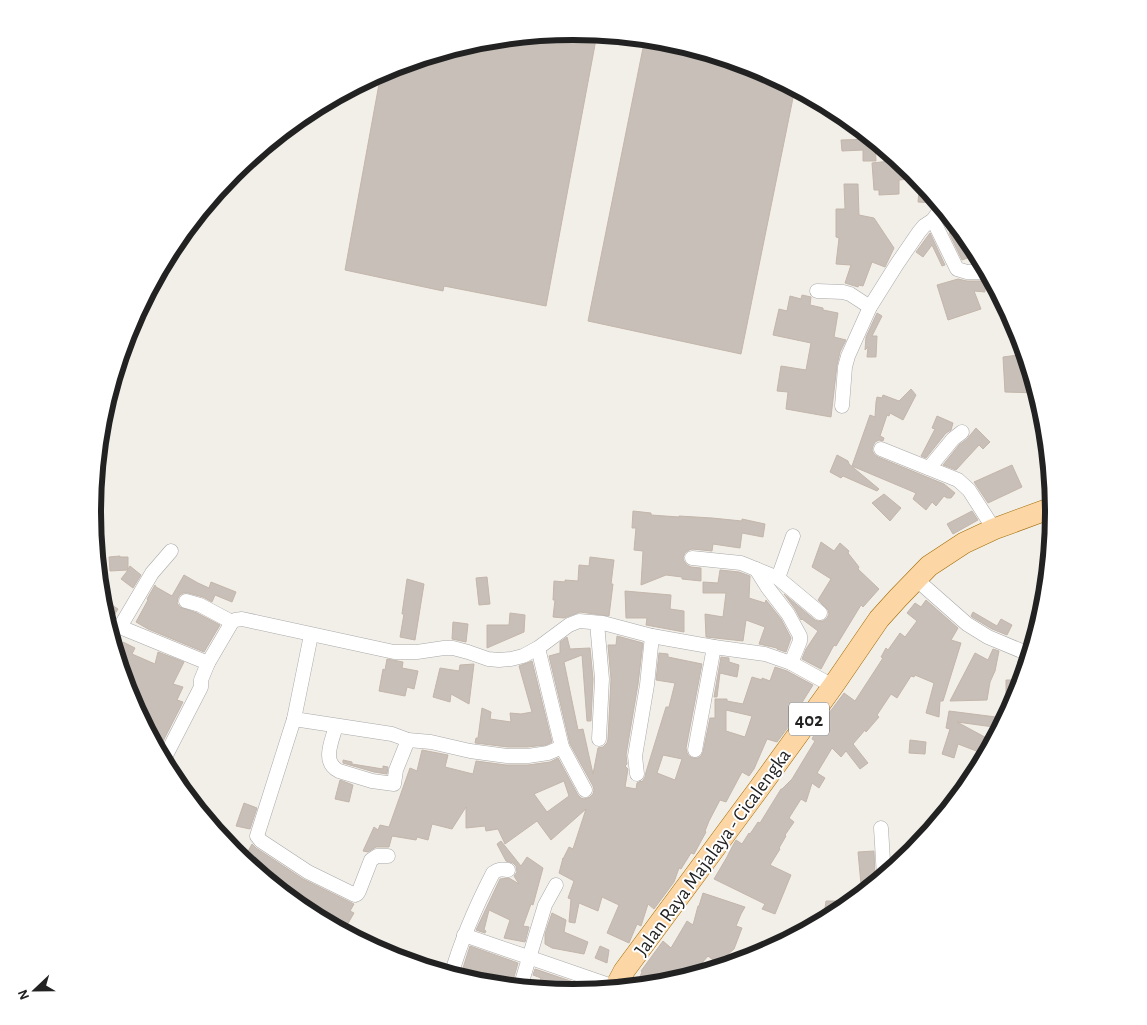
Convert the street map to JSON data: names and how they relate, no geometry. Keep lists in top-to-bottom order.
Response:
{
  "streets": {
    "main road": ["402", "Jalan Raya Majalaya - Cicalengka"]
  },
  "north": "left"
}
